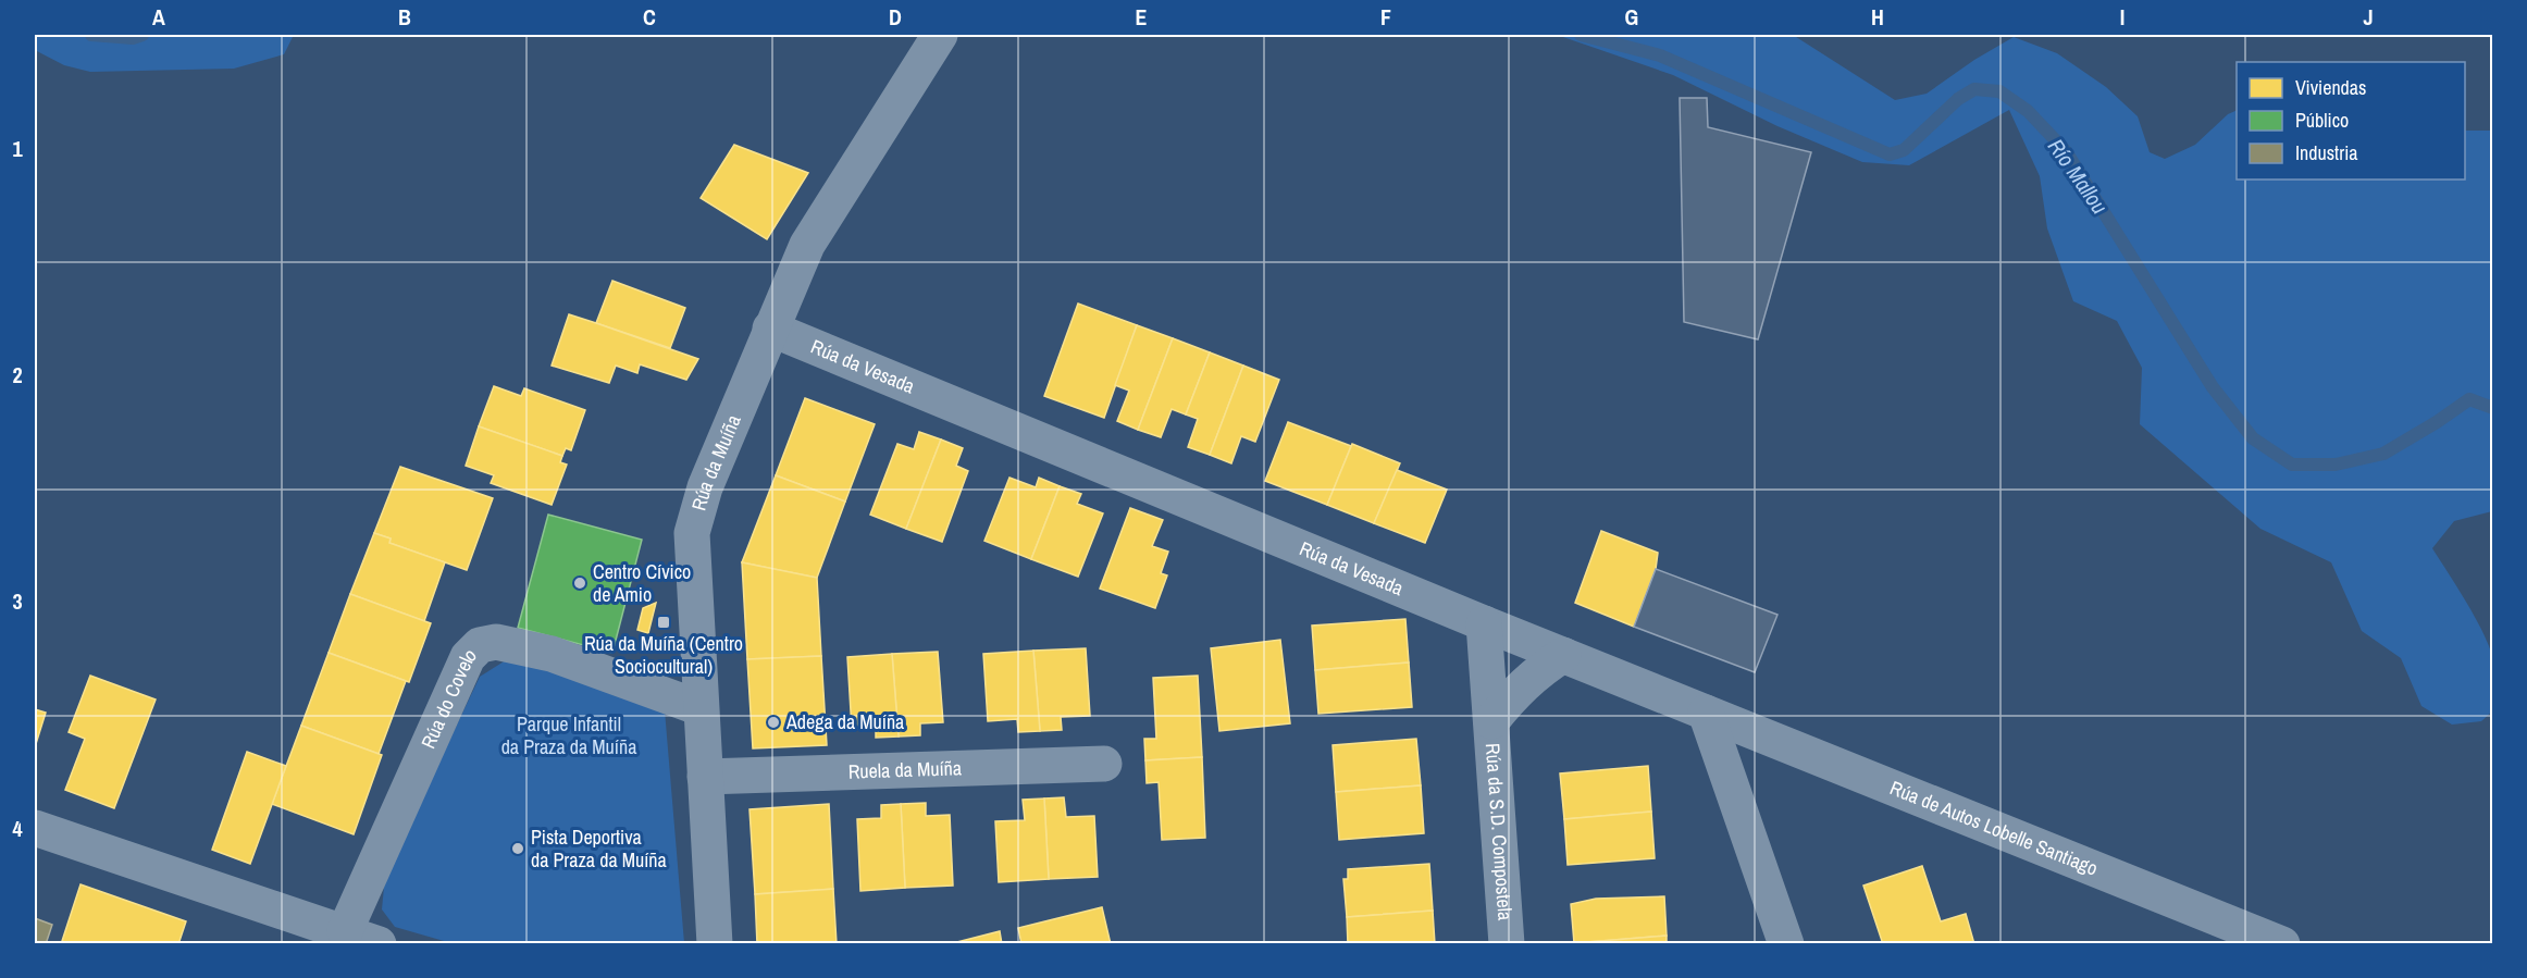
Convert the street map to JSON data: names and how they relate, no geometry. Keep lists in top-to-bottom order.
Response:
{
  "streets": {
    "street": [
      "Rúa da Vesada",
      "Rúa da Muíña",
      "Rúa do Covelo",
      "Ruela da Muíña",
      "Rúa de Autos Lobelle Santiago",
      "Rúa da S.D. Compostela"
    ]
  },
  "crossings": [
    ["Rúa da Vesada", "Rúa da Muíña"],
    ["Rúa da Vesada", "Rúa de Autos Lobelle Santiago"],
    ["Rúa da Vesada", "Rúa da S.D. Compostela"],
    ["Rúa da Muíña", "Rúa do Covelo"],
    ["Rúa da Muíña", "Ruela da Muíña"]
  ],
  "water": ["Río Mallou"],
  "parks": ["Parque Infantil da Praza da Muíña"],
  "places": {
    "other": ["Centro Cívico de Amio", "Adega da Muíña", "Pista Deportiva da Praza da Muíña"],
    "transit": ["Rúa da Muíña (Centro Sociocultural)"]
  },
  "legend": ["Viviendas", "Público", "Industria"],
  "grid": {
    "columns": [
      "A",
      "B",
      "C",
      "D",
      "E",
      "F",
      "G",
      "H",
      "I",
      "J"
    ],
    "rows": [
      "1",
      "2",
      "3",
      "4"
    ]
  }
}
